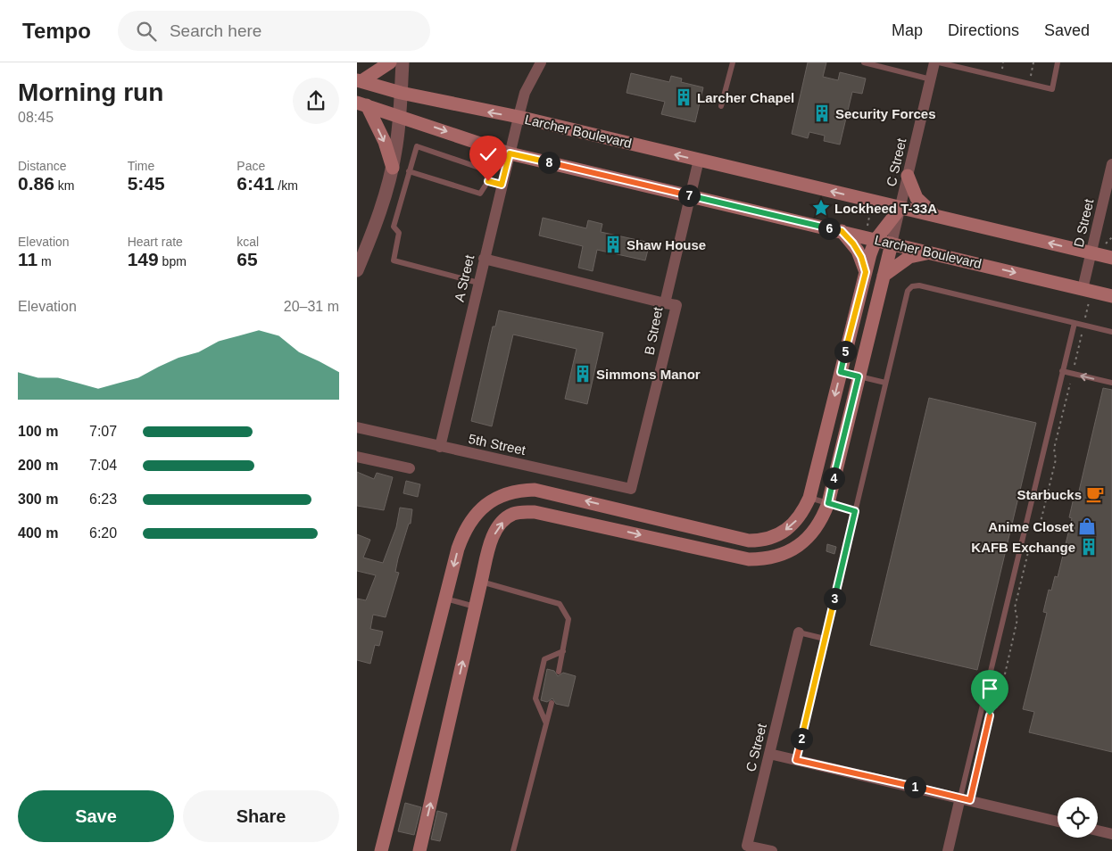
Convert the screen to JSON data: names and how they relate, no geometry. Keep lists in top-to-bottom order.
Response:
{
  "streets": {
    "main road": ["Larcher Boulevard"],
    "street": [
      "C Street",
      "D Street",
      "A Street",
      "B Street",
      "5th Street"
    ]
  },
  "crossings": [
    ["Larcher Boulevard", "C Street"],
    ["Larcher Boulevard", "D Street"],
    ["Larcher Boulevard", "A Street"],
    ["Larcher Boulevard", "B Street"],
    ["A Street", "5th Street"],
    ["B Street", "5th Street"]
  ],
  "places": {
    "building": [
      "Larcher Chapel",
      "Security Forces",
      "Shaw House",
      "Simmons Manor",
      "KAFB Exchange"
    ],
    "place": ["Lockheed T-33A"],
    "cafe": ["Starbucks"],
    "shop": ["Anime Closet"]
  },
  "page": {
    "header": "Tempo",
    "search": "Search here",
    "nav": ["Map", "Directions", "Saved"],
    "heading": ["Morning run", "08:45"],
    "stats": [
      ["Distance", "0.86 km"],
      ["Time", "5:45"],
      ["Pace", "6:41 /km"],
      ["Elevation", "11 m"],
      ["Heart rate", "149 bpm"],
      ["kcal", "65"]
    ],
    "pins": [
      "8",
      "7",
      "6",
      "5",
      "4",
      "3",
      "2",
      "1"
    ],
    "chart": ["Elevation", "20–31 m"],
    "list": [
      {
        "name": "100 m",
        "note": "7:07"
      },
      {
        "name": "200 m",
        "note": "7:04"
      },
      {
        "name": "300 m",
        "note": "6:23"
      },
      {
        "name": "400 m",
        "note": "6:20"
      }
    ],
    "buttons": ["Save", "Share"]
  }
}
